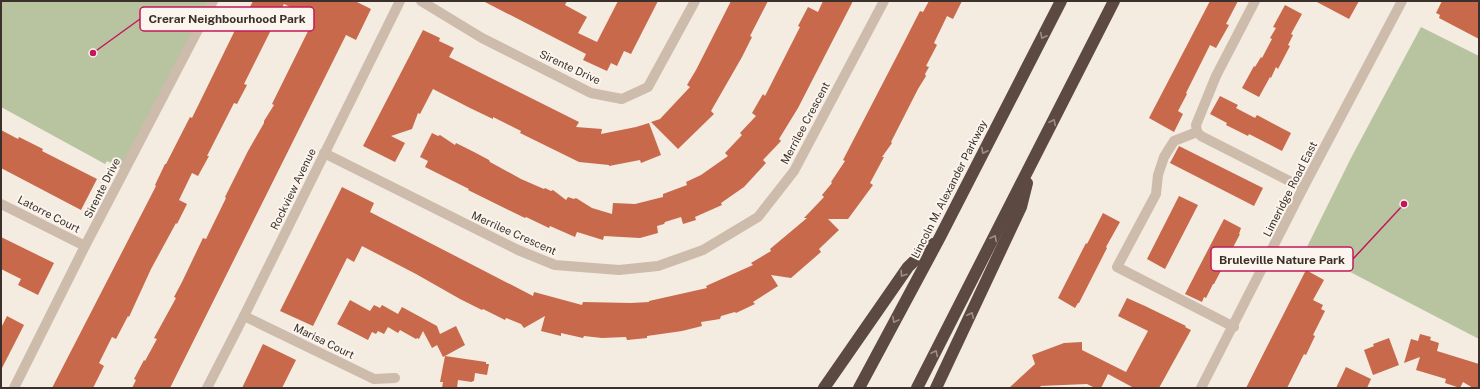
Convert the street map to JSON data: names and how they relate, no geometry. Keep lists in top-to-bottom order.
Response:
{
  "streets": {
    "highway": ["Lincoln M. Alexander Parkway"],
    "street": [
      "Sirente Drive",
      "Merrilee Crescent",
      "Rockview Avenue",
      "Limeridge Road East",
      "Latorre Court",
      "Marisa Court"
    ]
  },
  "crossings": [
    ["Sirente Drive", "Latorre Court"],
    ["Merrilee Crescent", "Rockview Avenue"],
    ["Rockview Avenue", "Marisa Court"]
  ],
  "places": ["Crerar Neighbourhood Park", "Bruleville Nature Park"]
}
